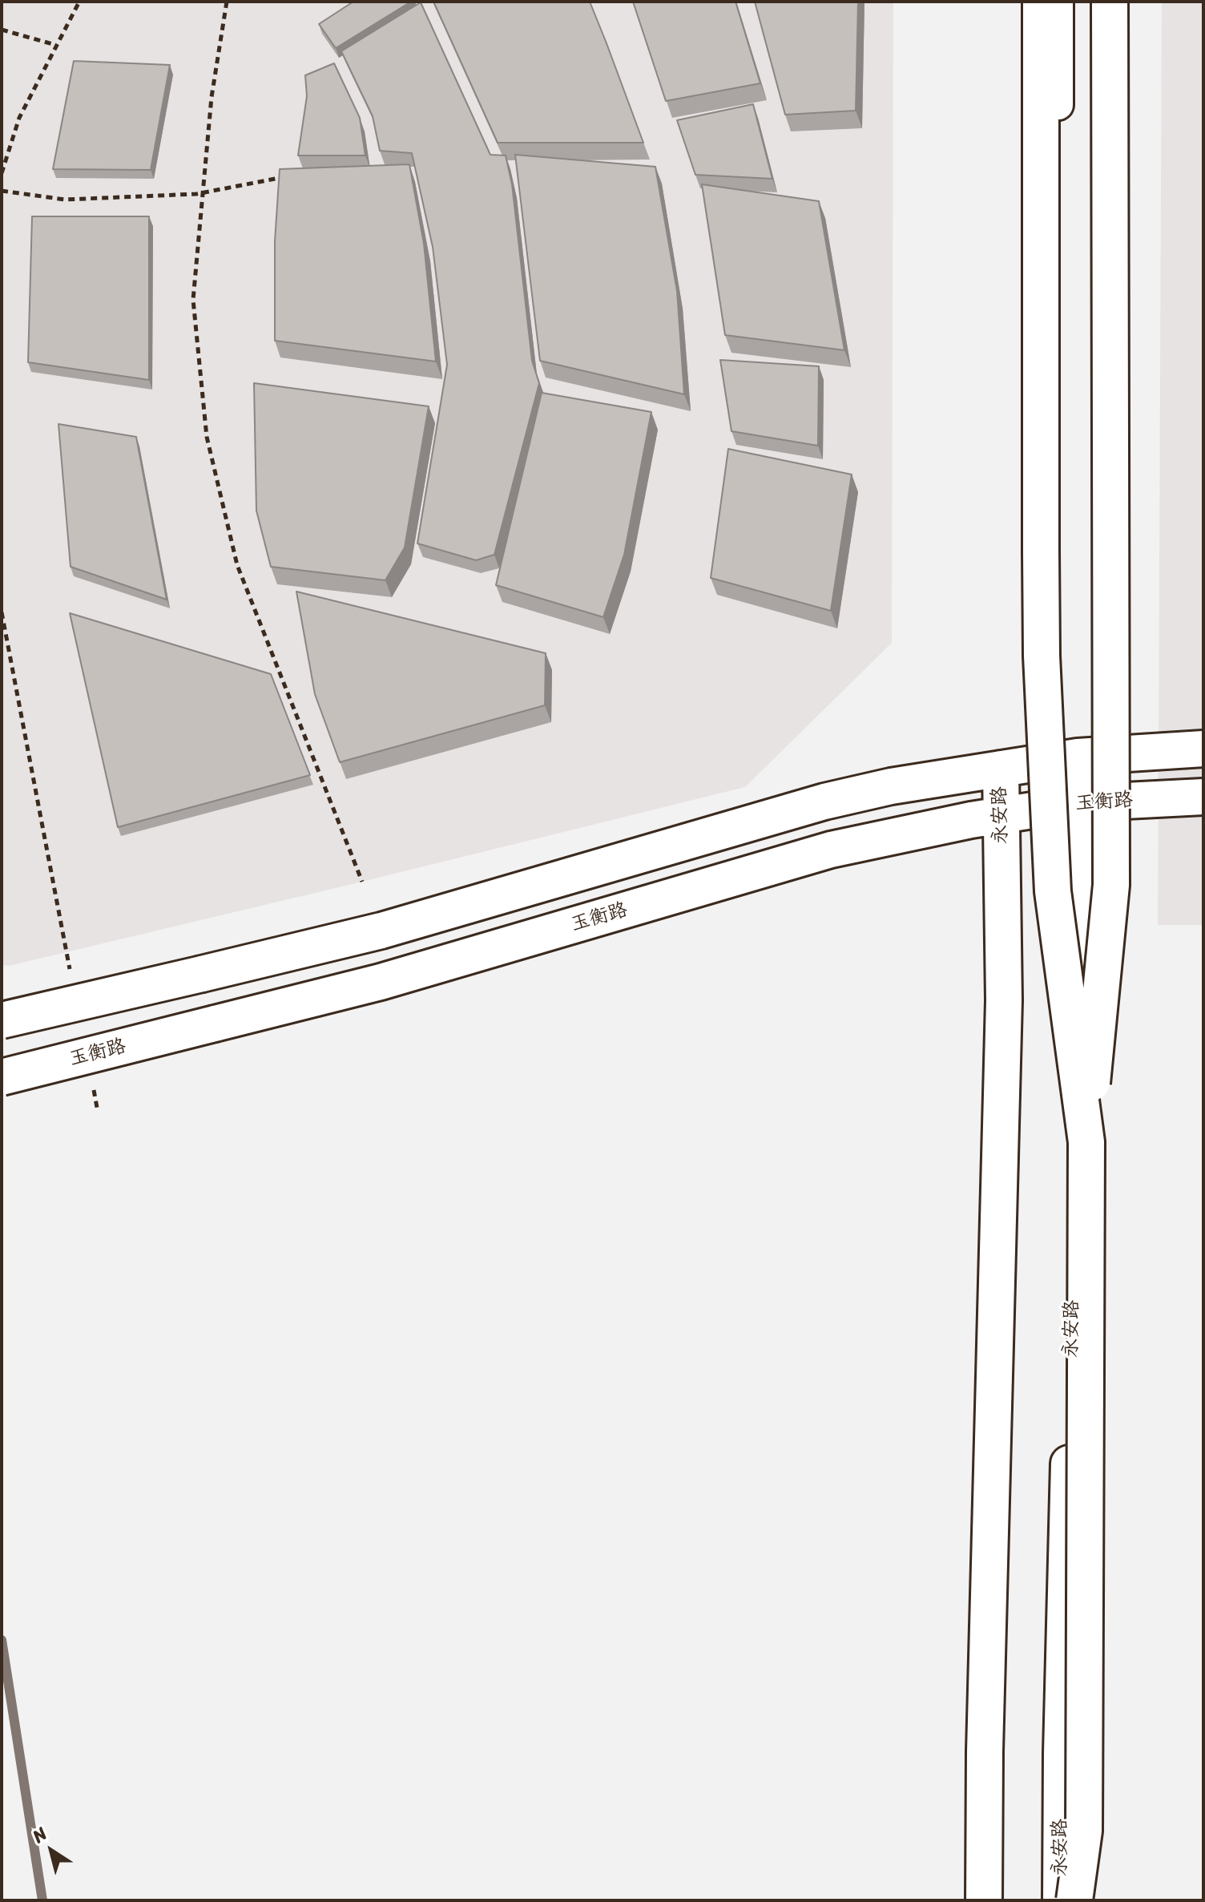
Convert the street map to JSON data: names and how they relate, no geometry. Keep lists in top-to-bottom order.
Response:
{
  "streets": {
    "street": ["玉衡路", "永安路"]
  },
  "crossings": [
    ["玉衡路", "永安路"]
  ],
  "north": "top left"
}
